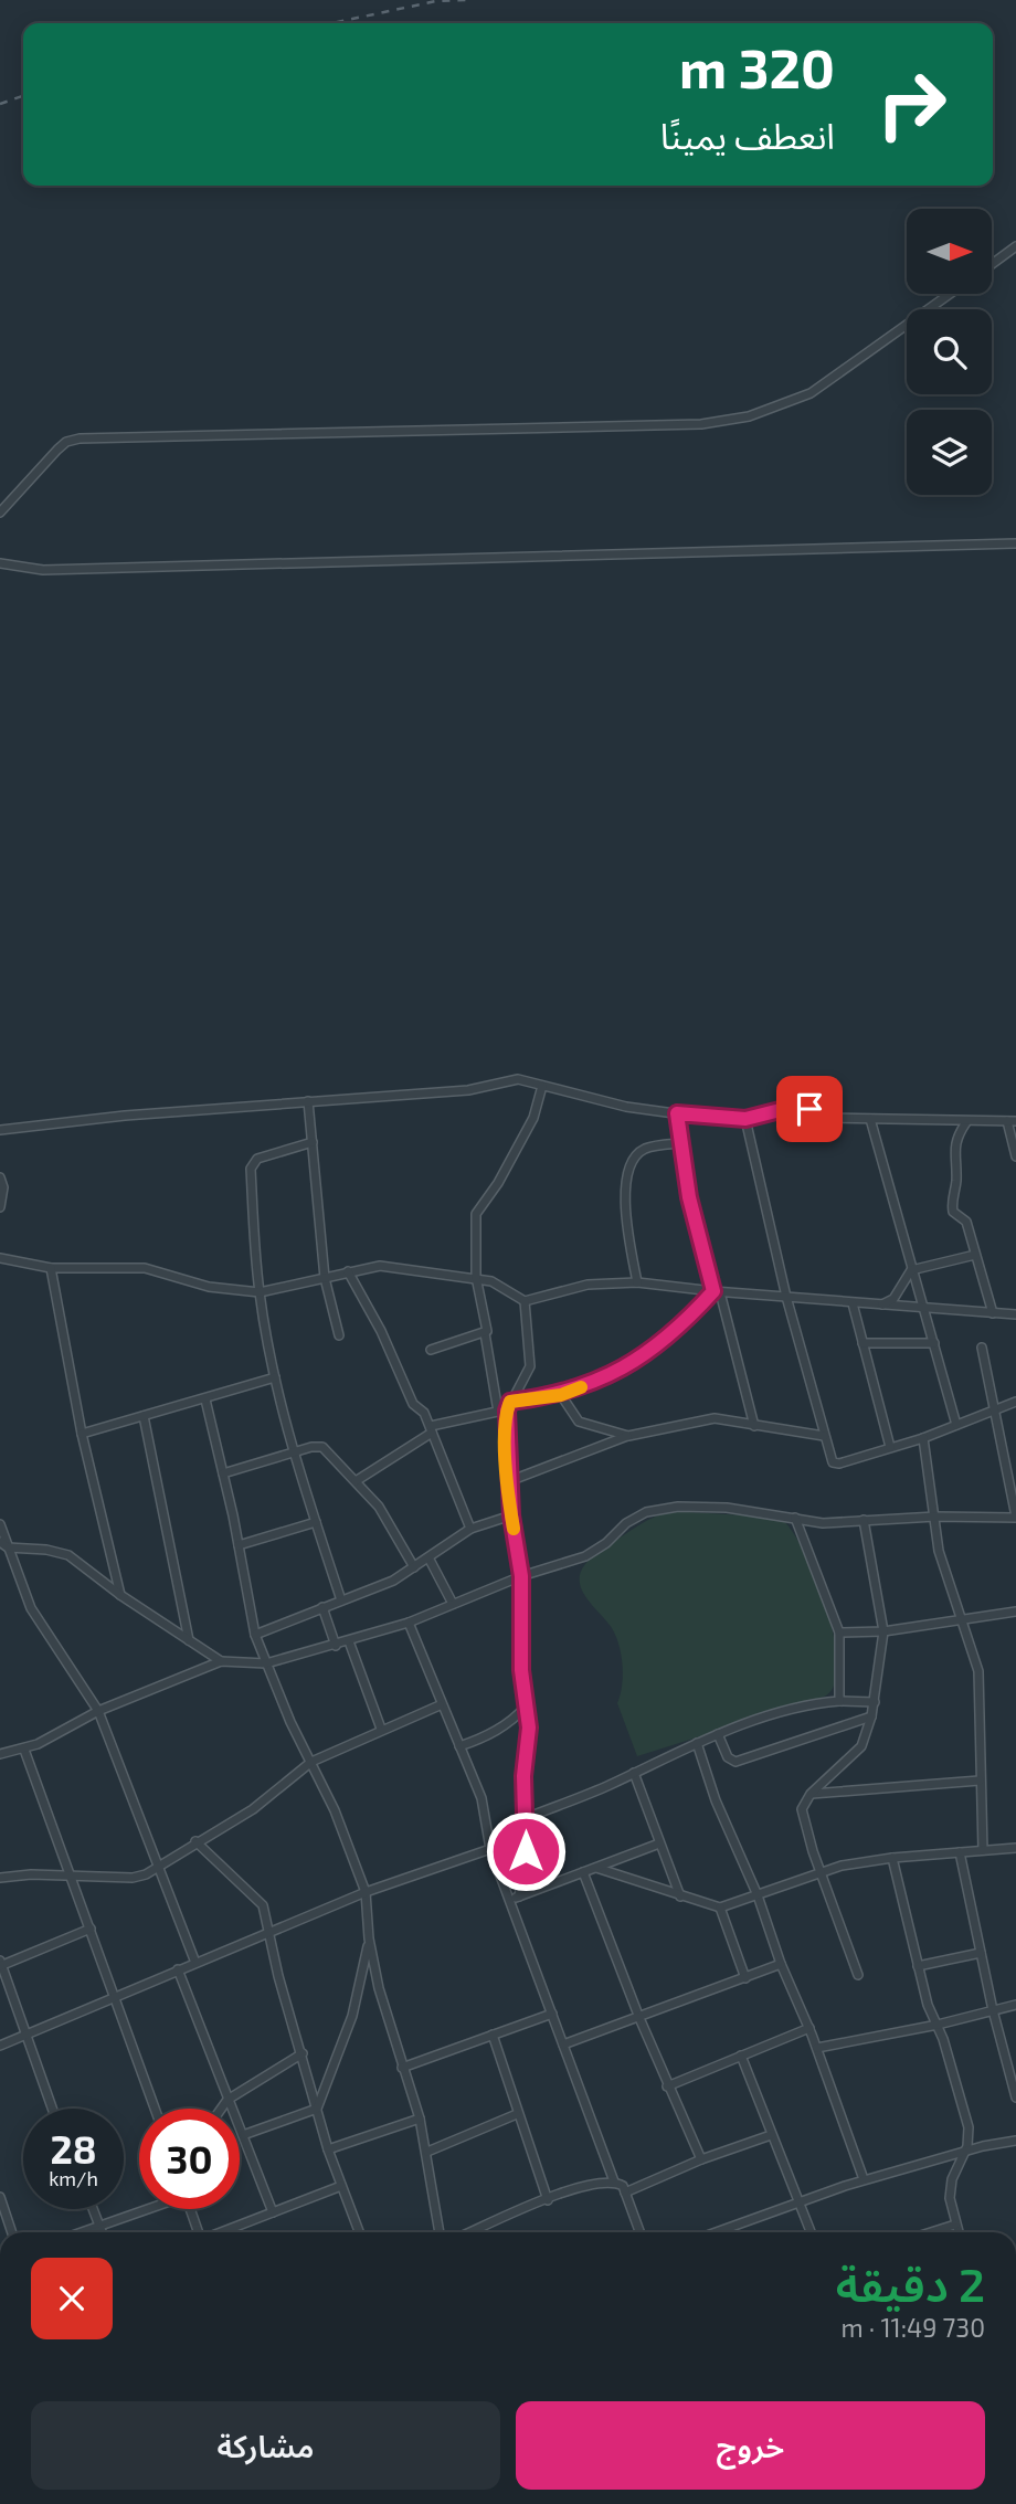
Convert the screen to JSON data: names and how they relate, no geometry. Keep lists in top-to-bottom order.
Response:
{
  "north": "right",
  "page": {
    "turn": ["320 m", "انعطف يمينًا"],
    "speed": "28 km/h",
    "limit": "30",
    "heading": ["2 دقيقة", "730 m · 11:49"],
    "buttons": ["خروج", "مشاركة"]
  }
}
